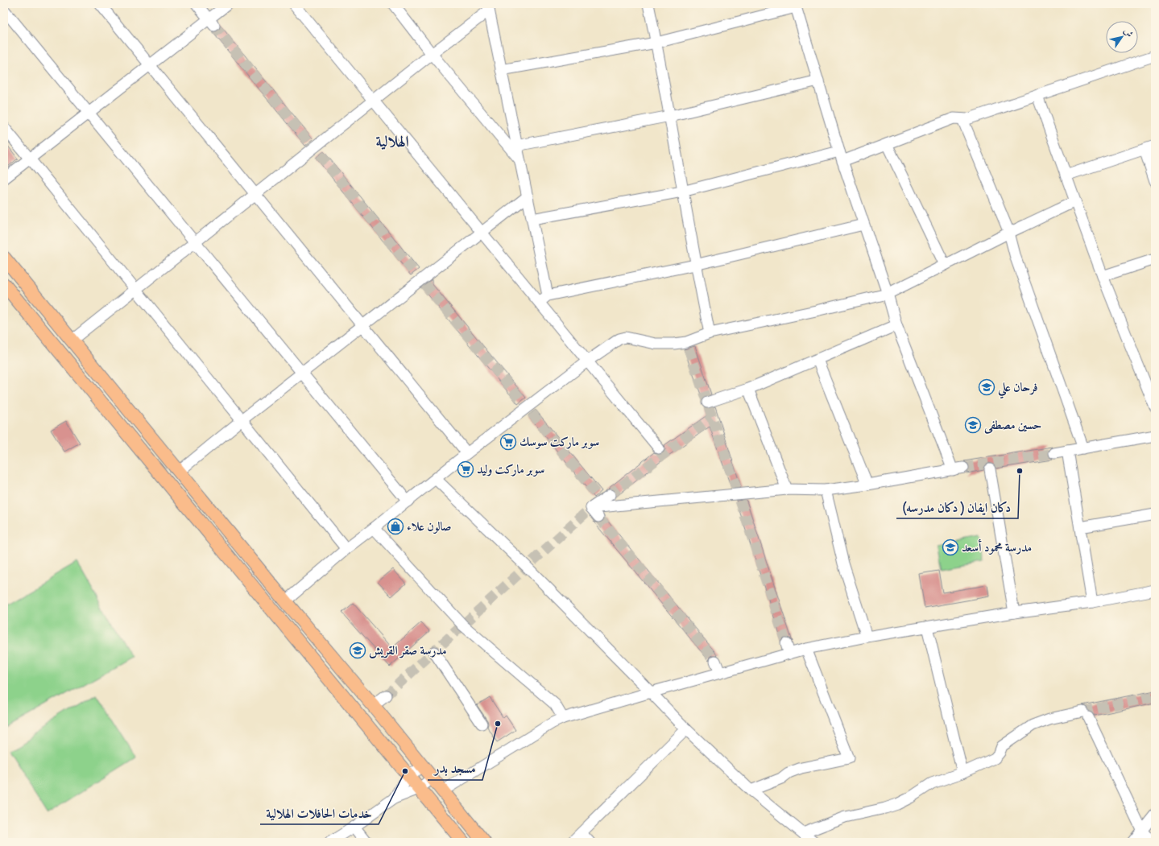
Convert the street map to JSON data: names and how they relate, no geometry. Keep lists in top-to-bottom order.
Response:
{
  "districts": ["الهلالية"],
  "places": {
    "school or university": [
      "فرحان علي",
      "حسين مصطفى",
      "مدرسة محمود أسعد",
      "مدرسة صقر القريش"
    ],
    "supermarket": ["سوبر ماركت سوسك", "سوبر ماركت وليد"],
    "other": ["دكان ايفان ( دكان مدرسه)", "مسجد بدر", "خدمات الحافلات الهلالية"],
    "shop": ["صالون علاء"]
  },
  "north": "top right"
}
